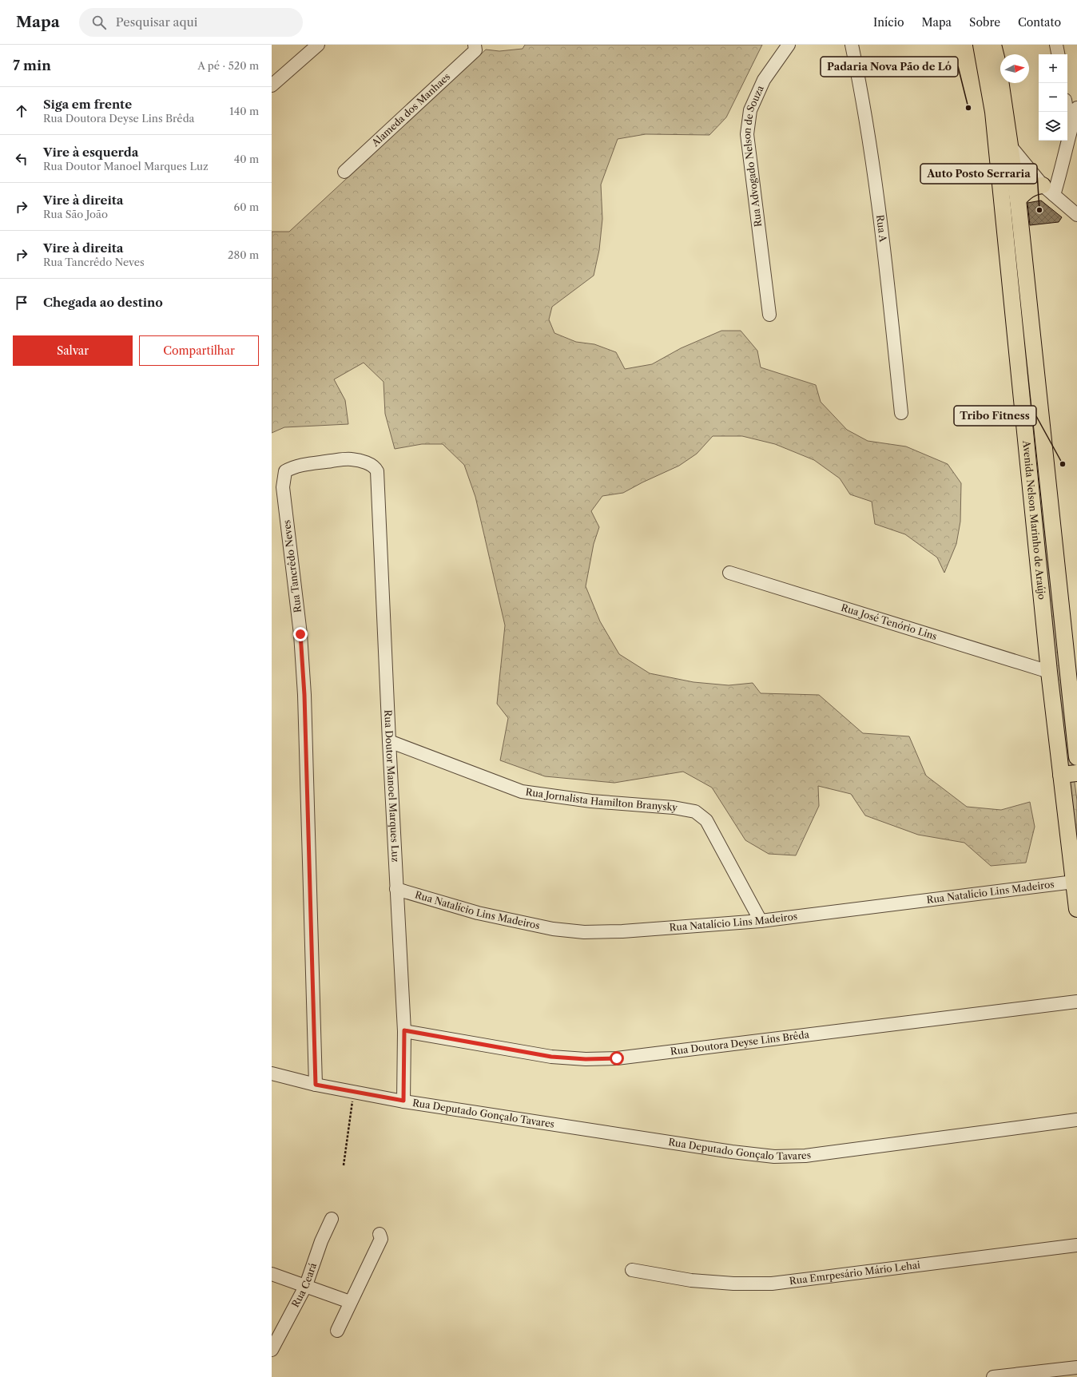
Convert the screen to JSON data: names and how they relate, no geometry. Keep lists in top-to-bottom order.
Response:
{
  "streets": {
    "main road": ["Avenida Nelson Marinho de Araújo"],
    "street": [
      "Alameda dos Manhaes",
      "Rua Advogado Nelson de Souza",
      "Rua A",
      "Rua Tancrêdo Neves",
      "Rua José Tenório Lins",
      "Rua Doutor Manoel Marques Luz",
      "Rua Jornalista Hamilton Branysky",
      "Rua Natalício Lins Madeiros",
      "Rua Doutora Deyse Lins Brêda",
      "Rua Deputado Gonçalo Tavares",
      "Rua Emrpesário Mário Lehai",
      "Rua Ceará"
    ]
  },
  "crossings": [
    ["Avenida Nelson Marinho de Araújo", "Rua José Tenório Lins"],
    ["Avenida Nelson Marinho de Araújo", "Rua Natalício Lins Madeiros"],
    ["Rua Tancrêdo Neves", "Rua Doutor Manoel Marques Luz"],
    ["Rua Tancrêdo Neves", "Rua Deputado Gonçalo Tavares"],
    ["Rua Doutor Manoel Marques Luz", "Rua Jornalista Hamilton Branysky"],
    ["Rua Doutor Manoel Marques Luz", "Rua Natalício Lins Madeiros"],
    ["Rua Doutor Manoel Marques Luz", "Rua Doutora Deyse Lins Brêda"],
    ["Rua Doutor Manoel Marques Luz", "Rua Deputado Gonçalo Tavares"],
    ["Rua Jornalista Hamilton Branysky", "Rua Natalício Lins Madeiros"]
  ],
  "places": ["Padaria Nova Pão de Ló", "Auto Posto Serraria", "Tribo Fitness"],
  "north": "right",
  "page": {
    "header": "Mapa",
    "search": "Pesquisar aqui",
    "nav": [
      "Início",
      "Mapa",
      "Sobre",
      "Contato"
    ],
    "heading": ["7 min", "A pé · 520 m"],
    "map_buttons": ["+", "−"],
    "list": [
      ["Siga em frente", "Rua Doutora Deyse Lins Brêda", "140 m"],
      ["Vire à esquerda", "Rua Doutor Manoel Marques Luz", "40 m"],
      ["Vire à direita", "Rua São João", "60 m"],
      ["Vire à direita", "Rua Tancrêdo Neves", "280 m"],
      "Chegada ao destino"
    ],
    "buttons": ["Salvar", "Compartilhar"]
  }
}
